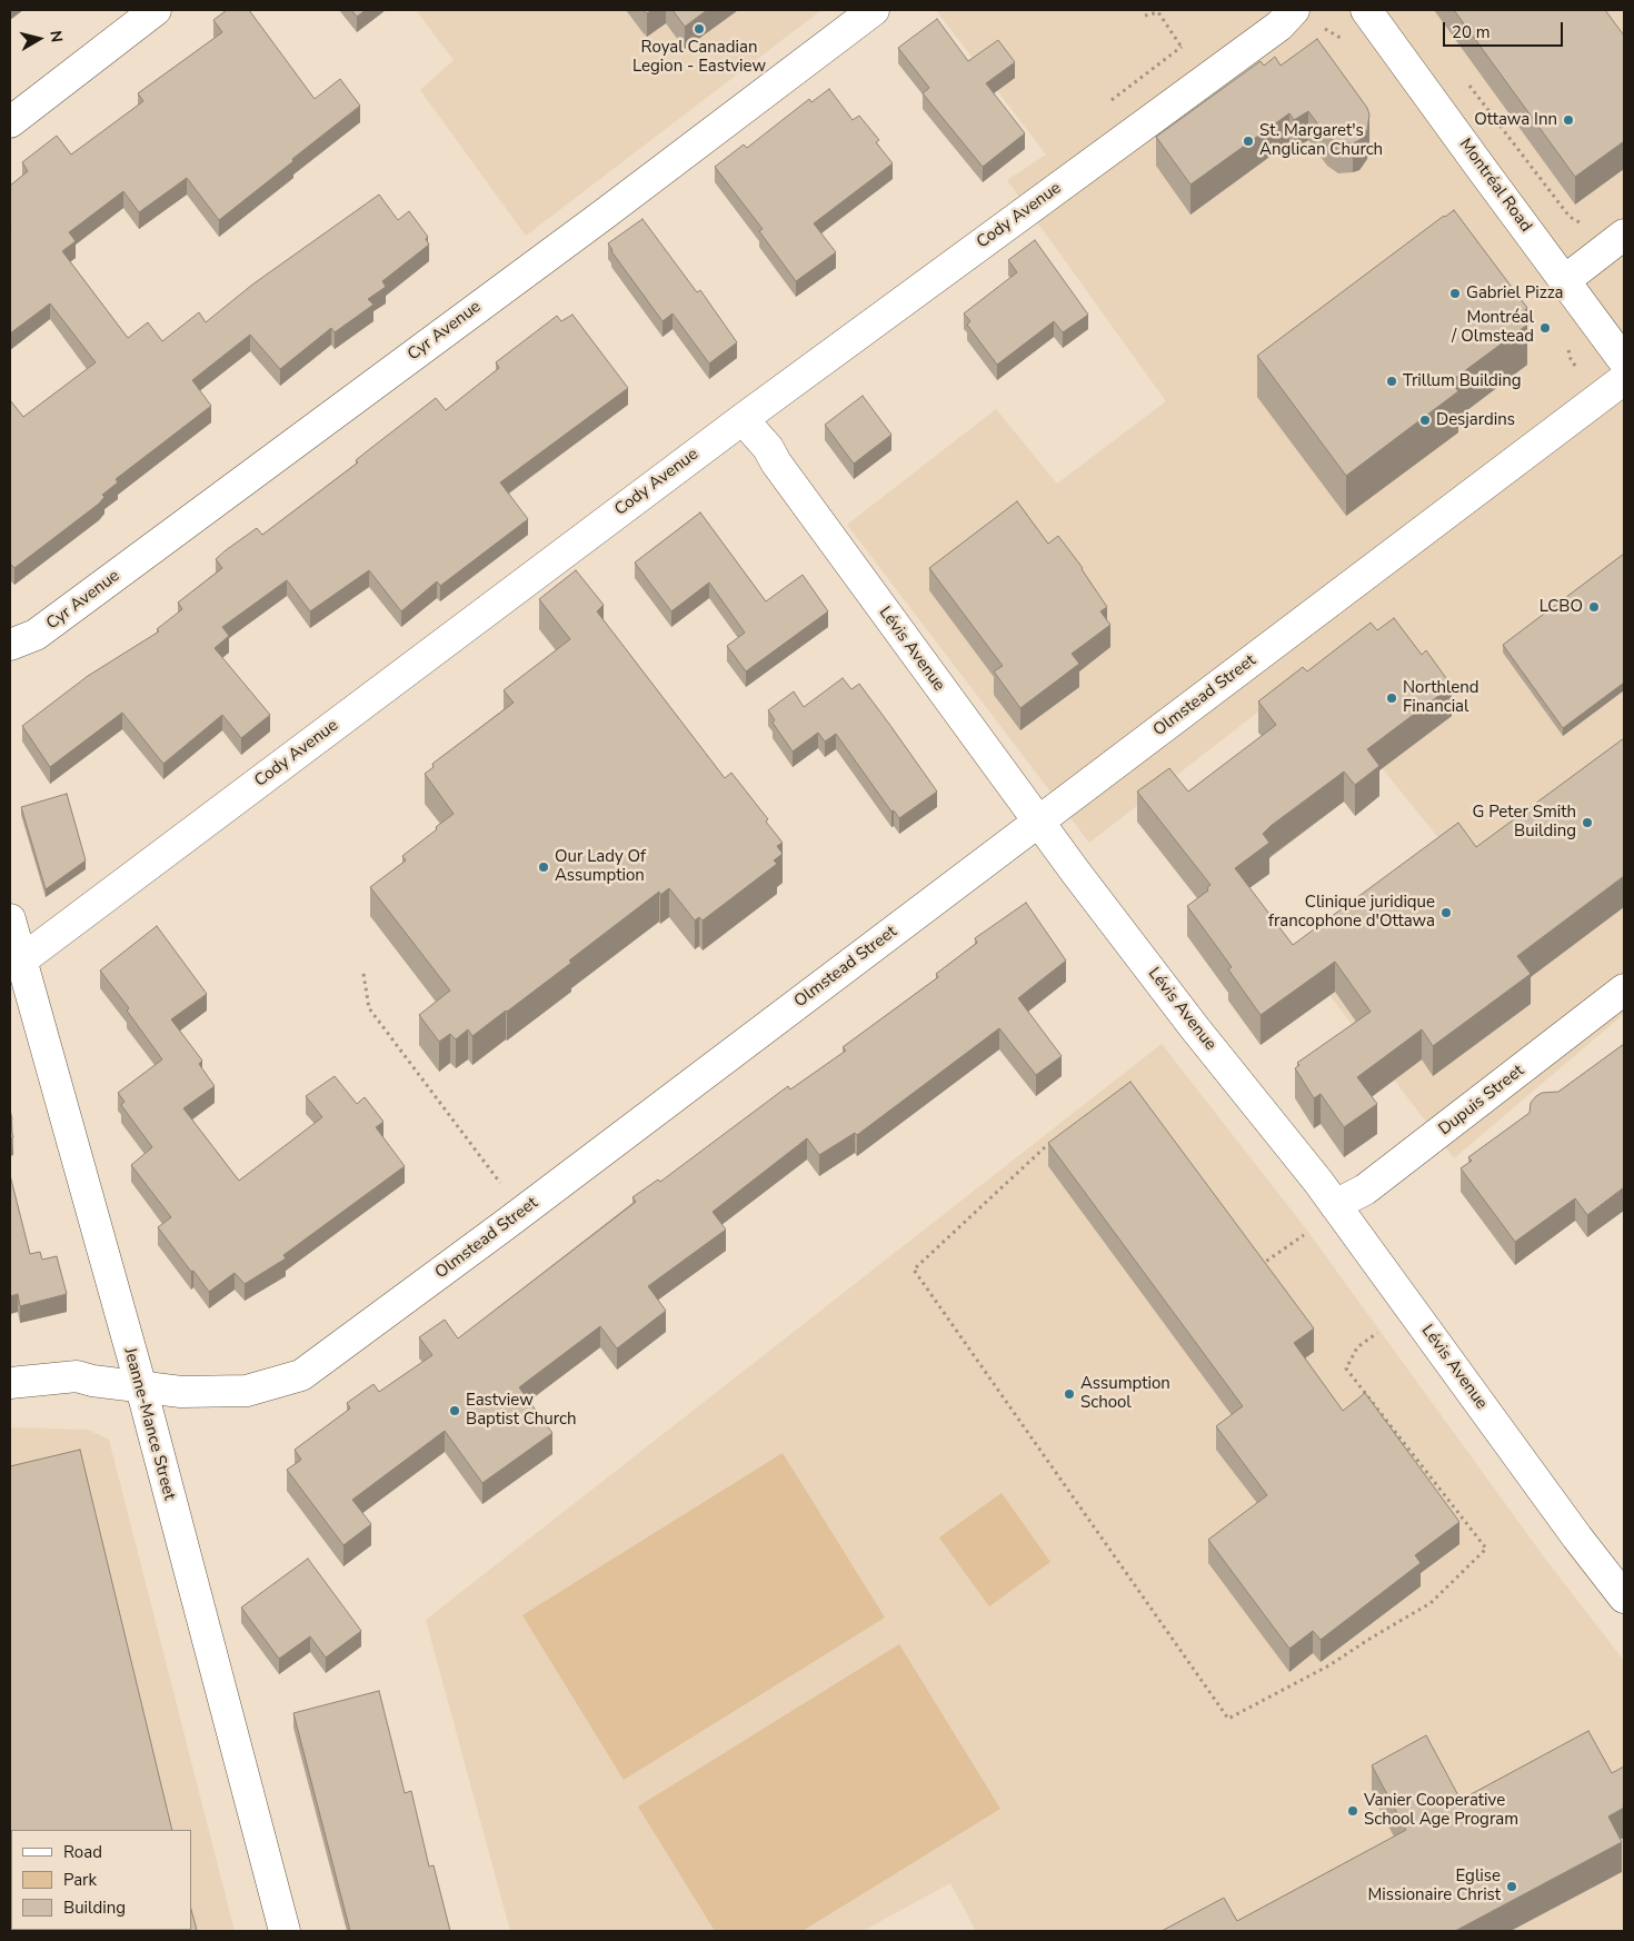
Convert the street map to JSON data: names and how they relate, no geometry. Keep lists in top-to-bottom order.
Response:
{
  "streets": {
    "street": [
      "Montréal Road",
      "Cody Avenue",
      "Cyr Avenue",
      "Lévis Avenue",
      "Olmstead Street",
      "Dupuis Street",
      "Jeanne-Mance Street"
    ]
  },
  "crossings": [
    ["Cody Avenue", "Lévis Avenue"],
    ["Cody Avenue", "Jeanne-Mance Street"],
    ["Lévis Avenue", "Olmstead Street"],
    ["Lévis Avenue", "Dupuis Street"],
    ["Olmstead Street", "Jeanne-Mance Street"]
  ],
  "places": [
    "Royal Canadian Legion - Eastview",
    "Ottawa Inn",
    "St. Margaret's Anglican Church",
    "Gabriel Pizza",
    "Montréal / Olmstead",
    "Trillum Building",
    "Desjardins",
    "LCBO",
    "Northlend Financial",
    "G Peter Smith Building",
    "Our Lady Of Assumption",
    "Clinique juridique francophone d'Ottawa",
    "Assumption School",
    "Eastview Baptist Church",
    "Vanier Cooperative School Age Program",
    "Eglise Missionaire Christ"
  ],
  "legend": ["Road", "Park", "Building"],
  "scale_bar": "20 m",
  "north": "right"
}
